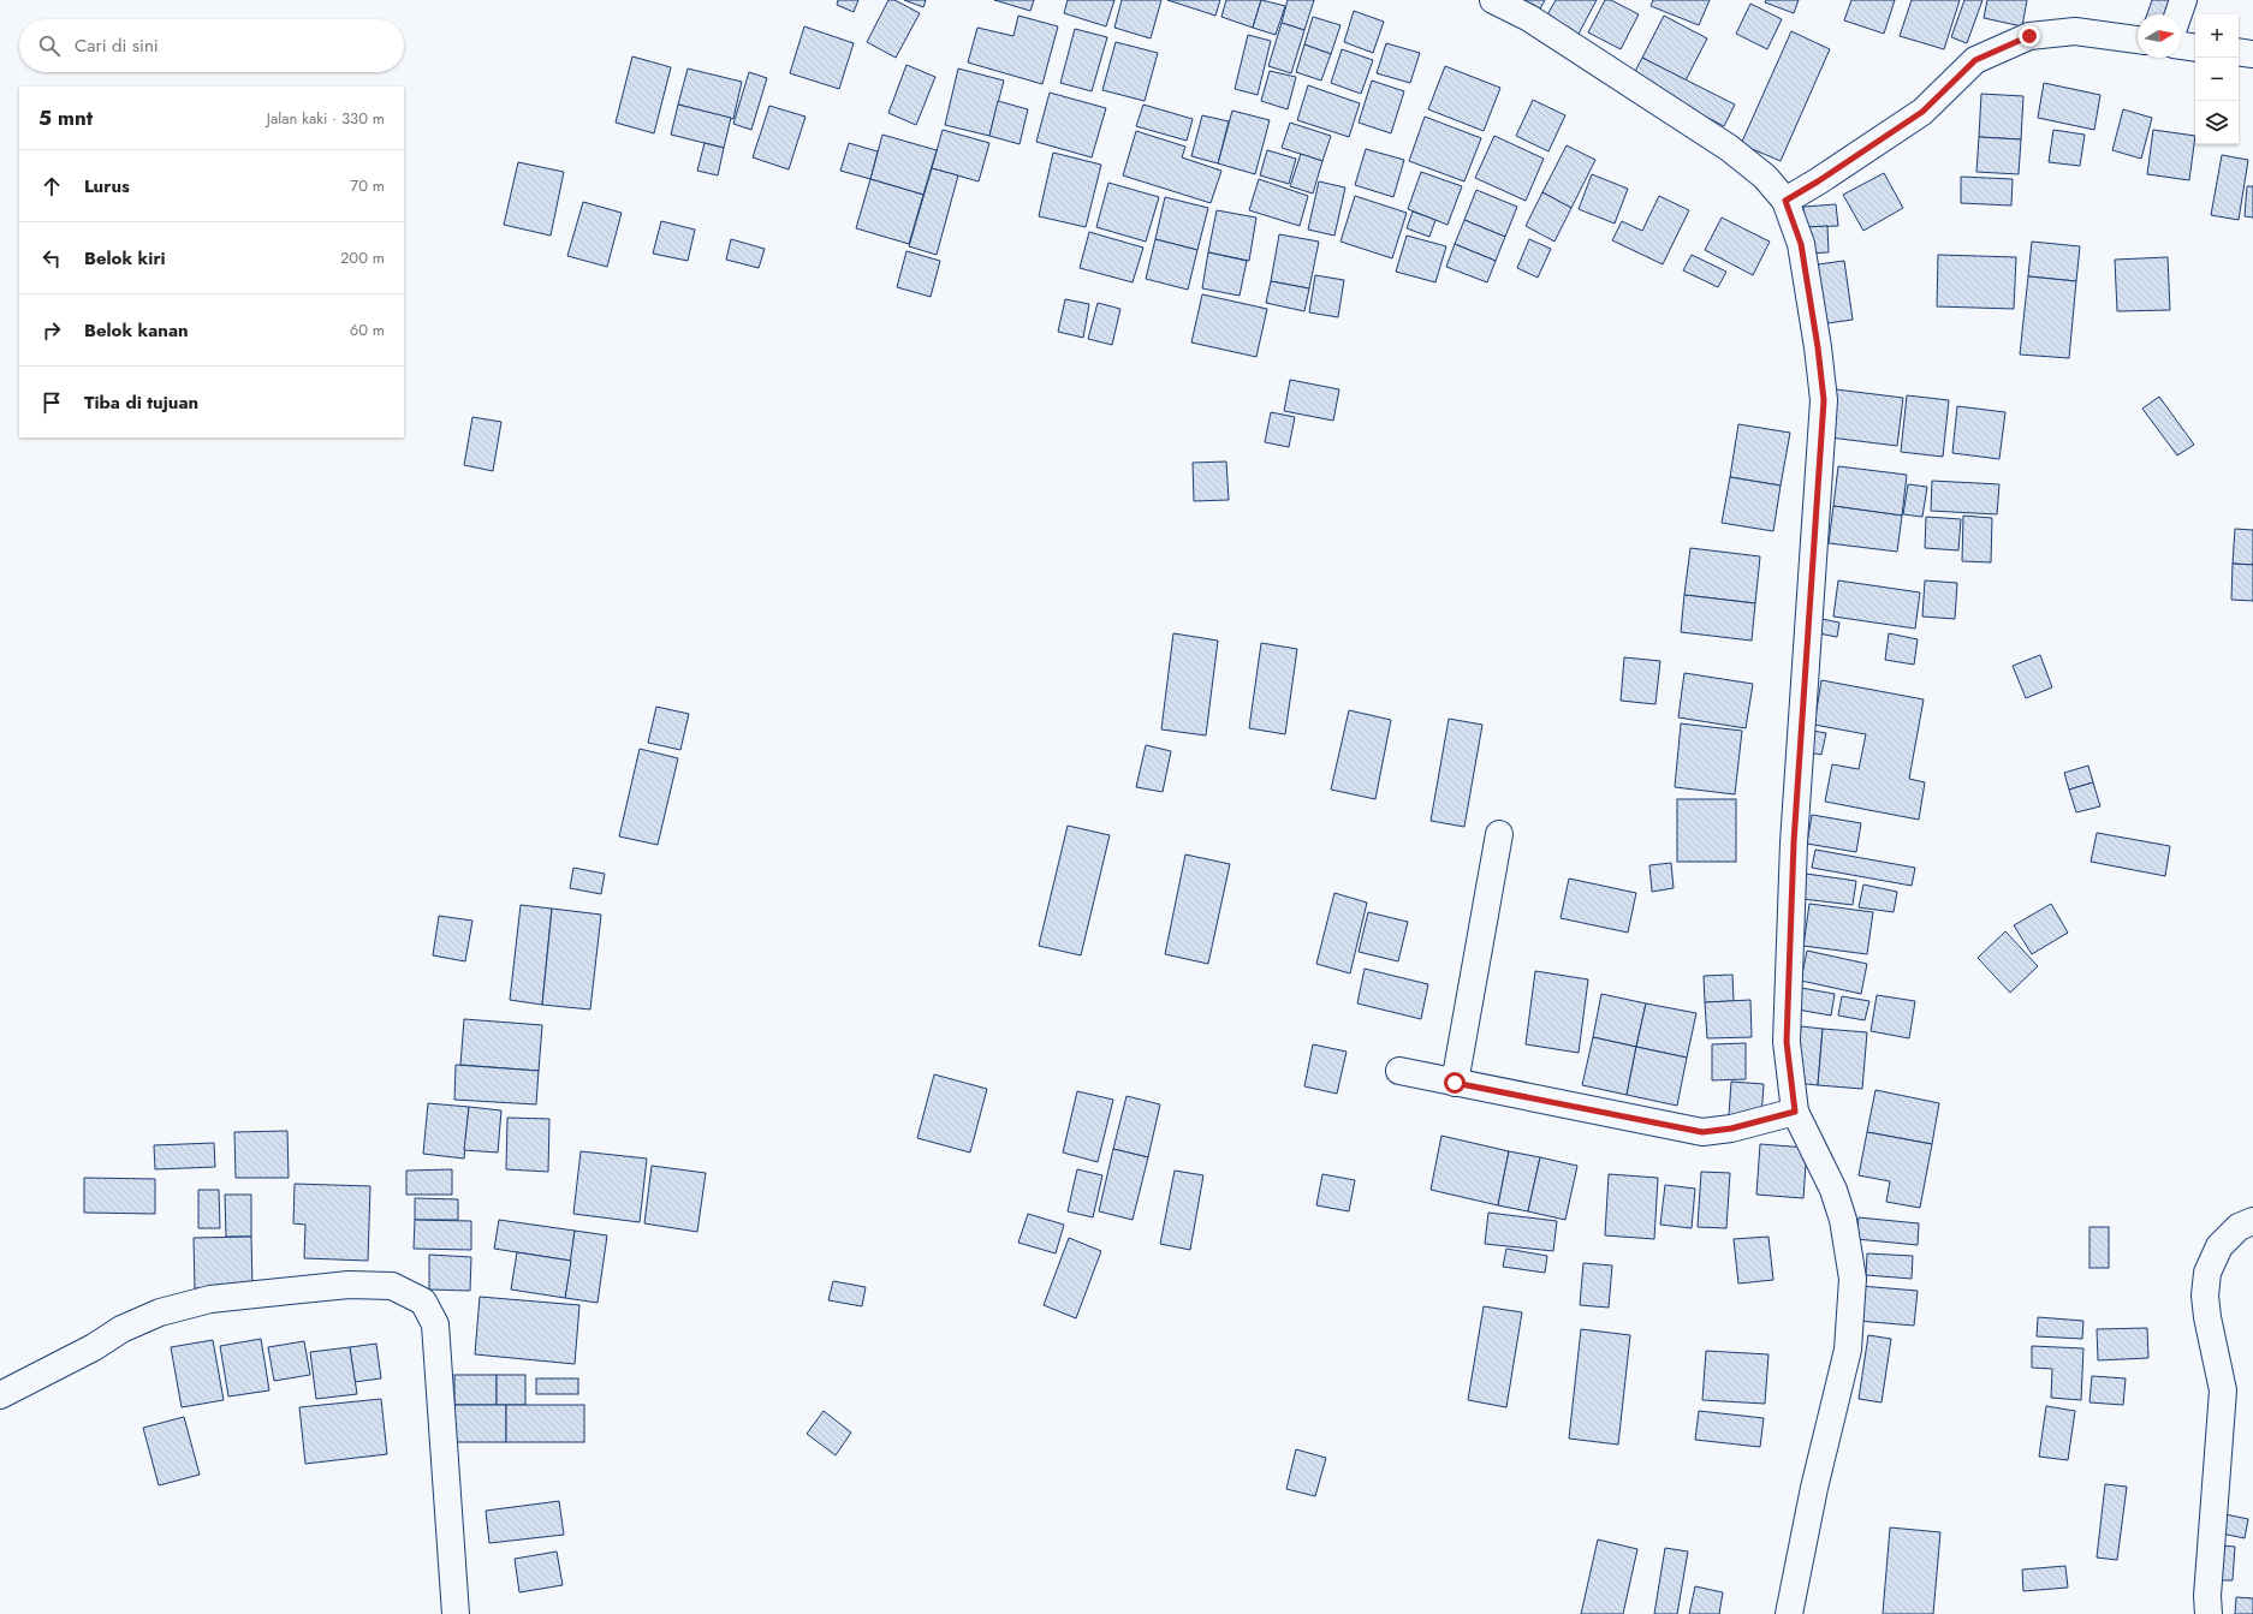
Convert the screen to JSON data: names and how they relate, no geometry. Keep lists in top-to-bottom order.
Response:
{
  "north": "right",
  "page": {
    "map_buttons": ["+", "−"],
    "search": "Cari di sini",
    "heading": ["5 mnt", "Jalan kaki · 330 m"],
    "list": [
      ["Lurus", "70 m"],
      ["Belok kiri", "200 m"],
      ["Belok kanan", "60 m"],
      "Tiba di tujuan"
    ]
  }
}
